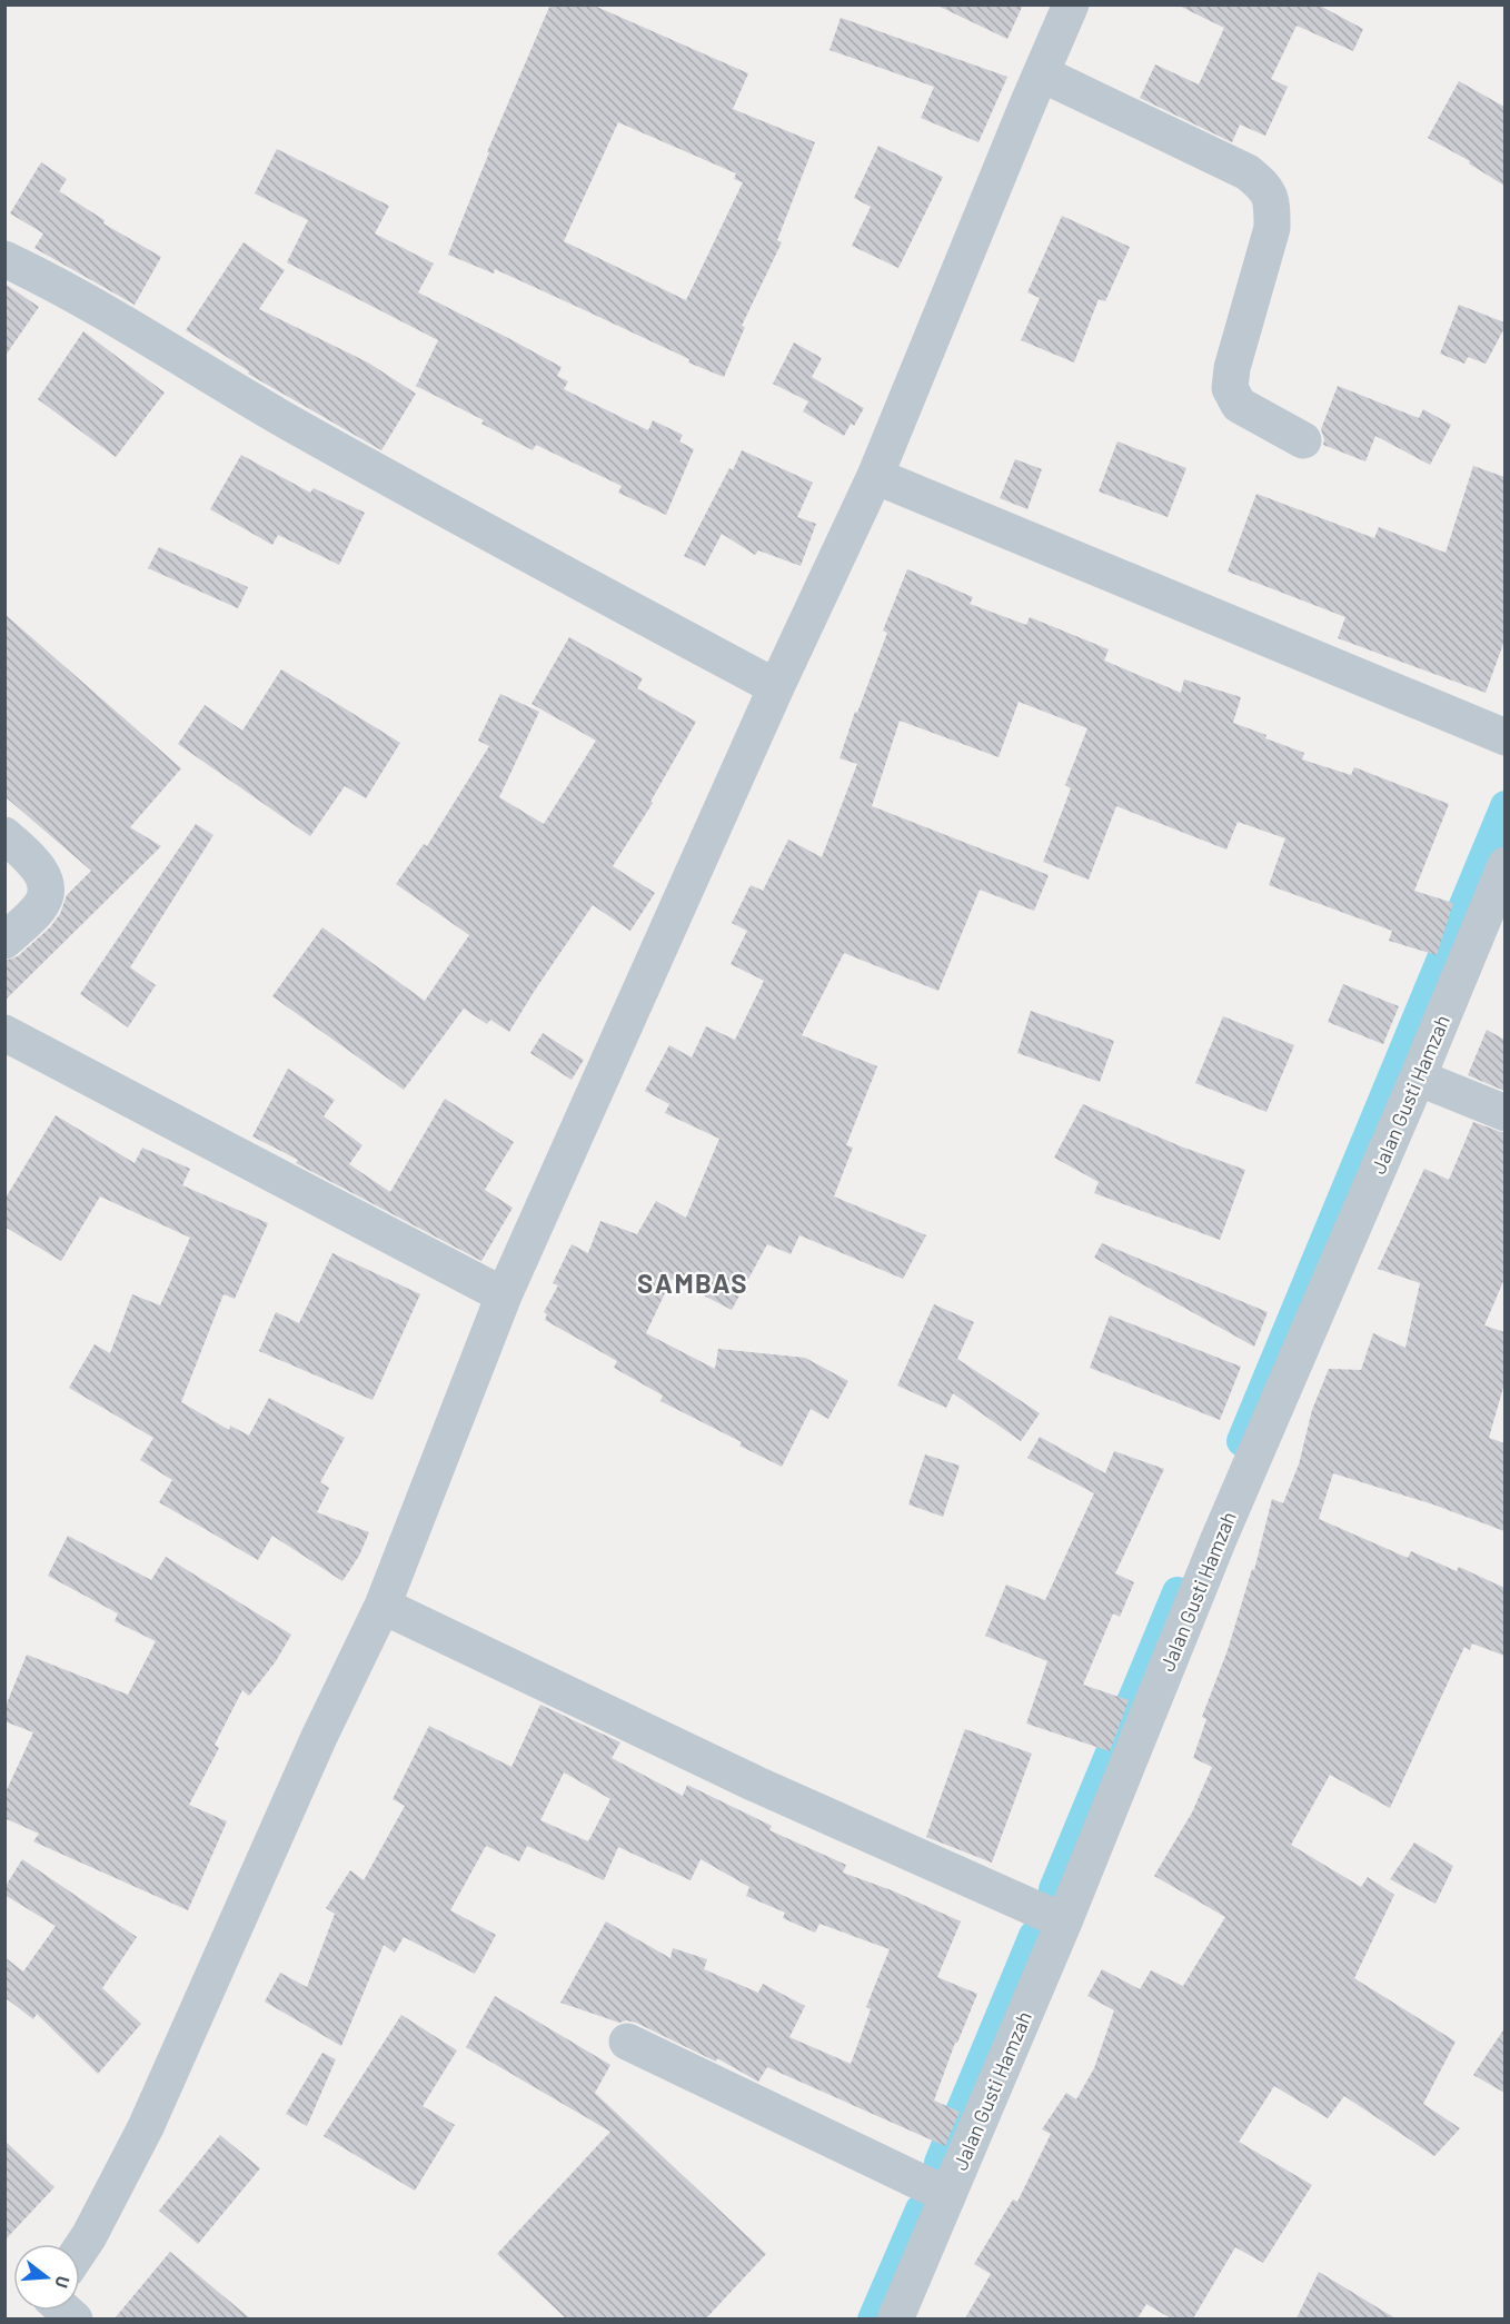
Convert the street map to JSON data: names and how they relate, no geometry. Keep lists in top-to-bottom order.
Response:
{
  "streets": {
    "street": ["Jalan Gusti Hamzah"]
  },
  "districts": ["SAMBAS"],
  "north": "right"
}
